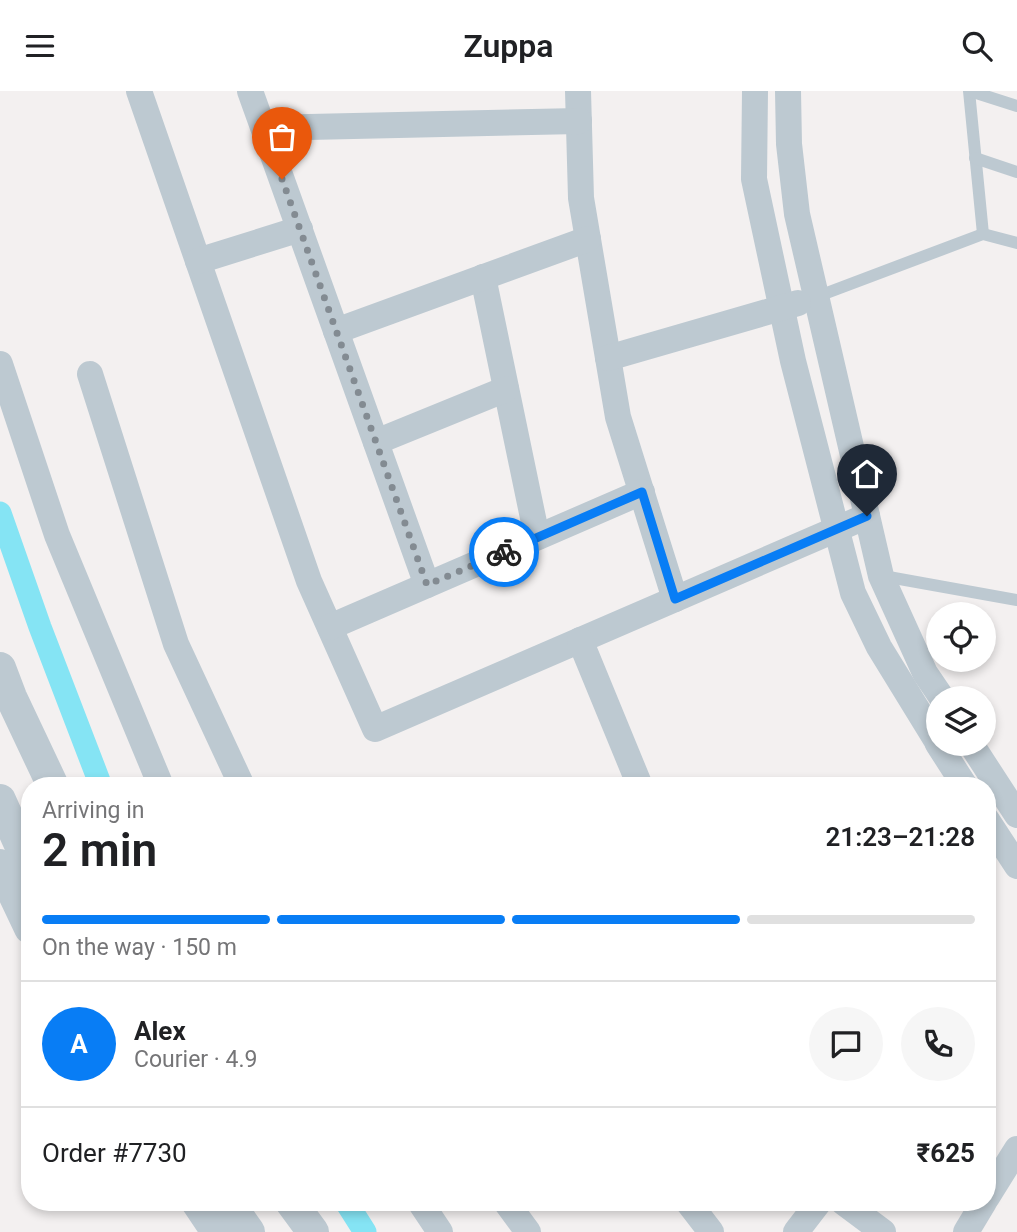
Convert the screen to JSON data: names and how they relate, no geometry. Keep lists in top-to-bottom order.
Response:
{
  "page": {
    "header": "Zuppa",
    "heading": ["2 min", "Arriving in", "21:23–21:28"],
    "panel": [
      "Alex",
      "Courier · 4.9",
      "Order #7730",
      "₹625"
    ],
    "bar": "On the way · 150 m",
    "round": "A"
  }
}
